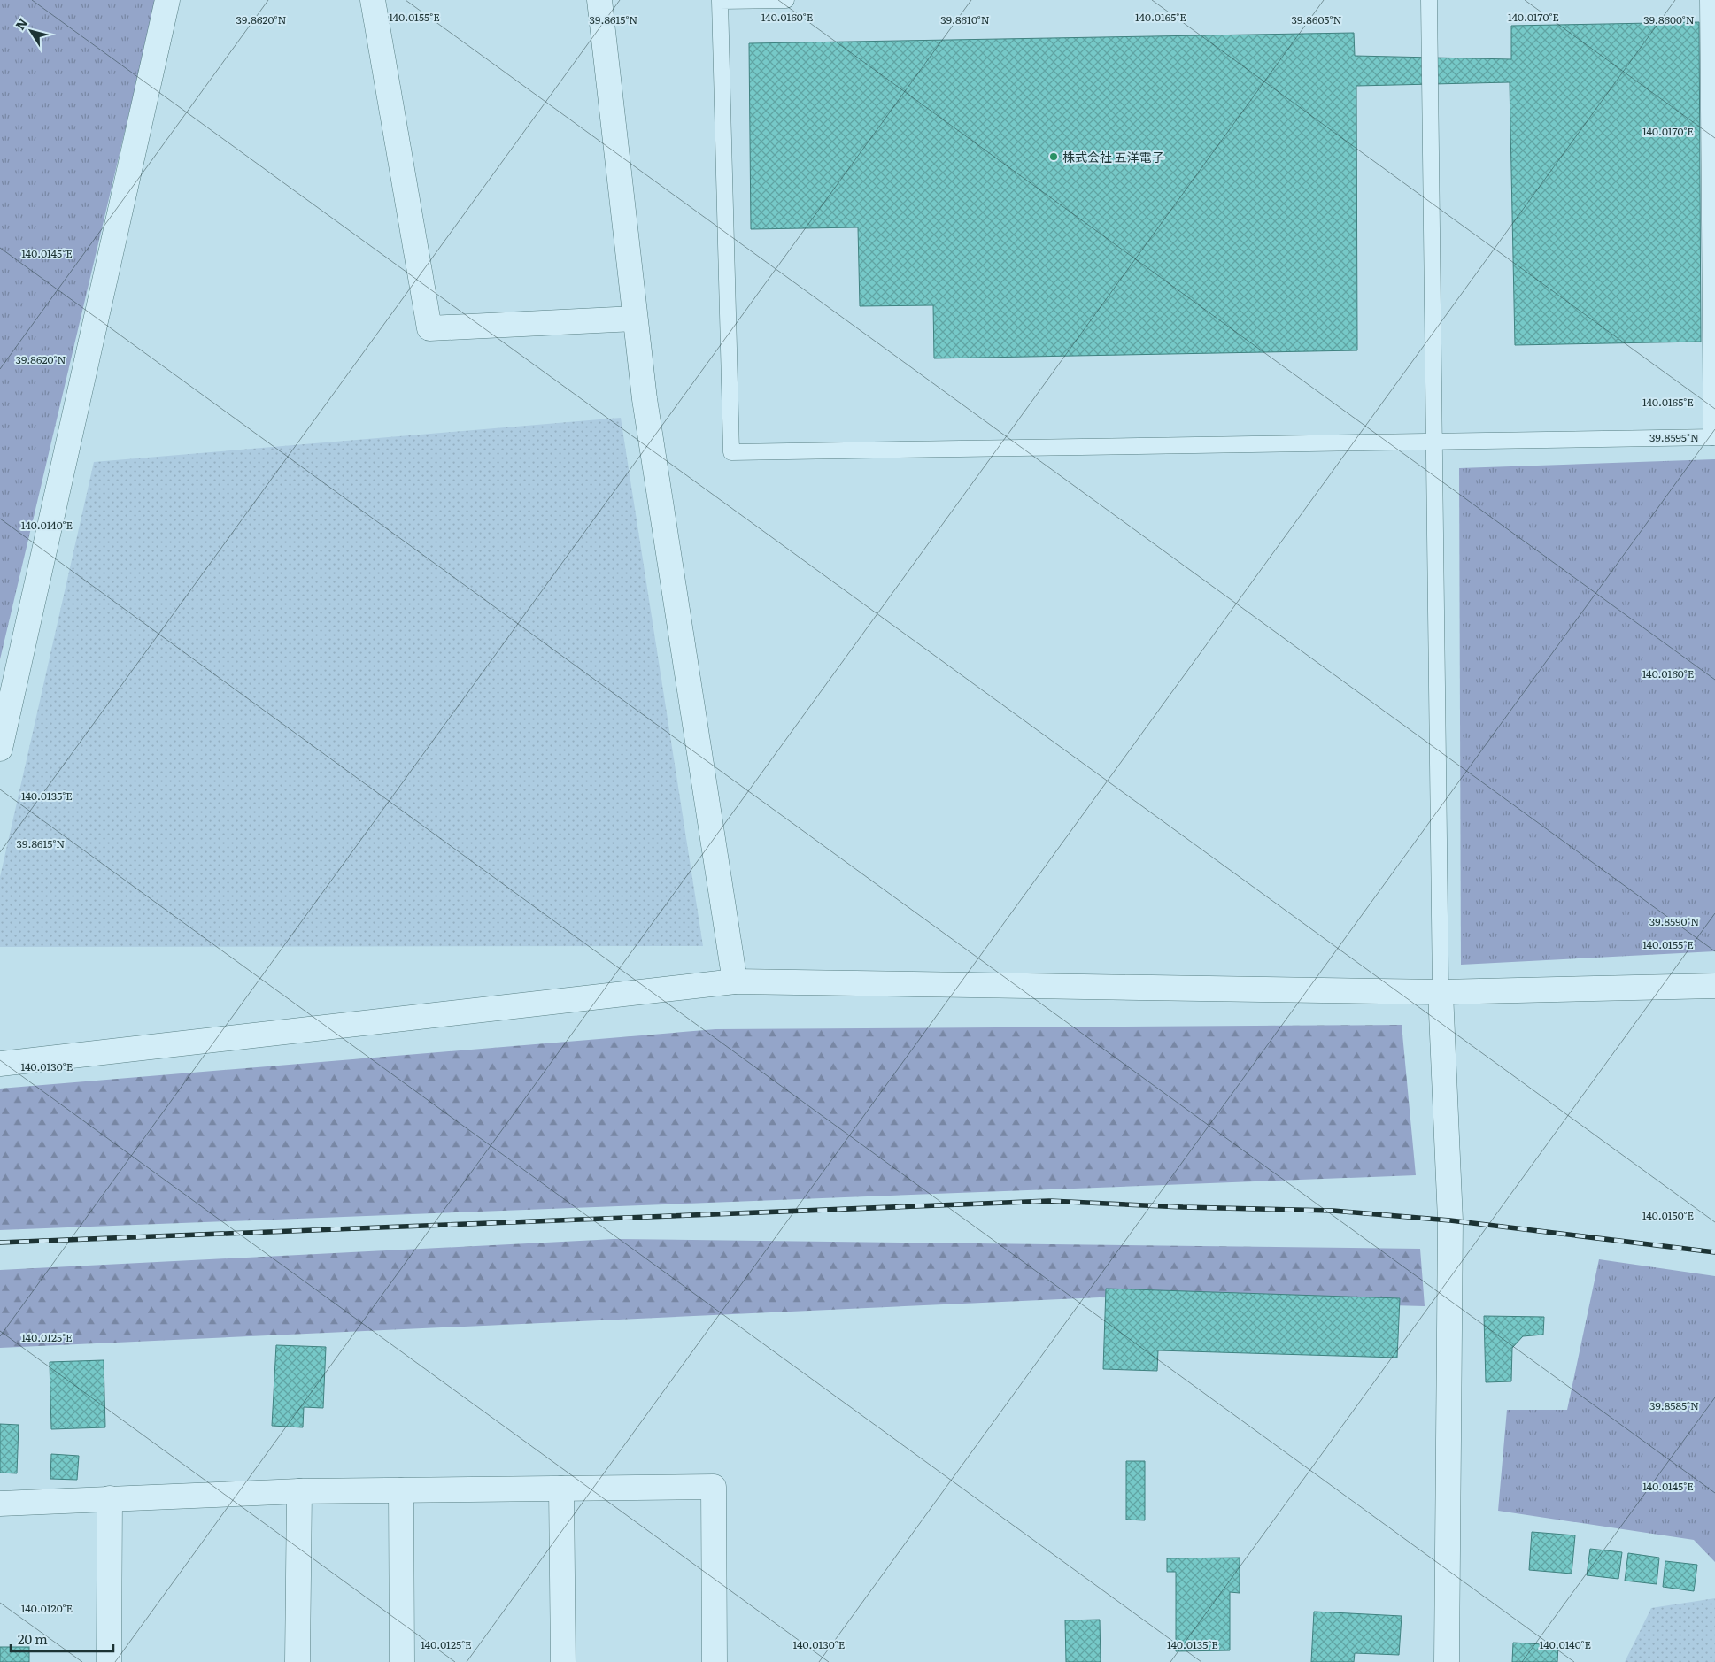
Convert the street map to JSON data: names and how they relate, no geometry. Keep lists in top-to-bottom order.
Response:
{
  "places": ["株式会社 五洋電子"],
  "scale_bar": "20 m",
  "north": "top left",
  "coordinates": [
    "140.0155°E",
    "140.0165°E",
    "140.0160°E",
    "140.0170°E",
    "39.8600°N",
    "39.8620°N",
    "39.8615°N",
    "39.8610°N",
    "39.8605°N",
    "140.0145°E",
    "39.8595°N",
    "140.0140°E",
    "140.0135°E",
    "39.8590°N",
    "140.0130°E",
    "140.0150°E",
    "140.0125°E",
    "39.8585°N",
    "140.0120°E"
  ]
}
